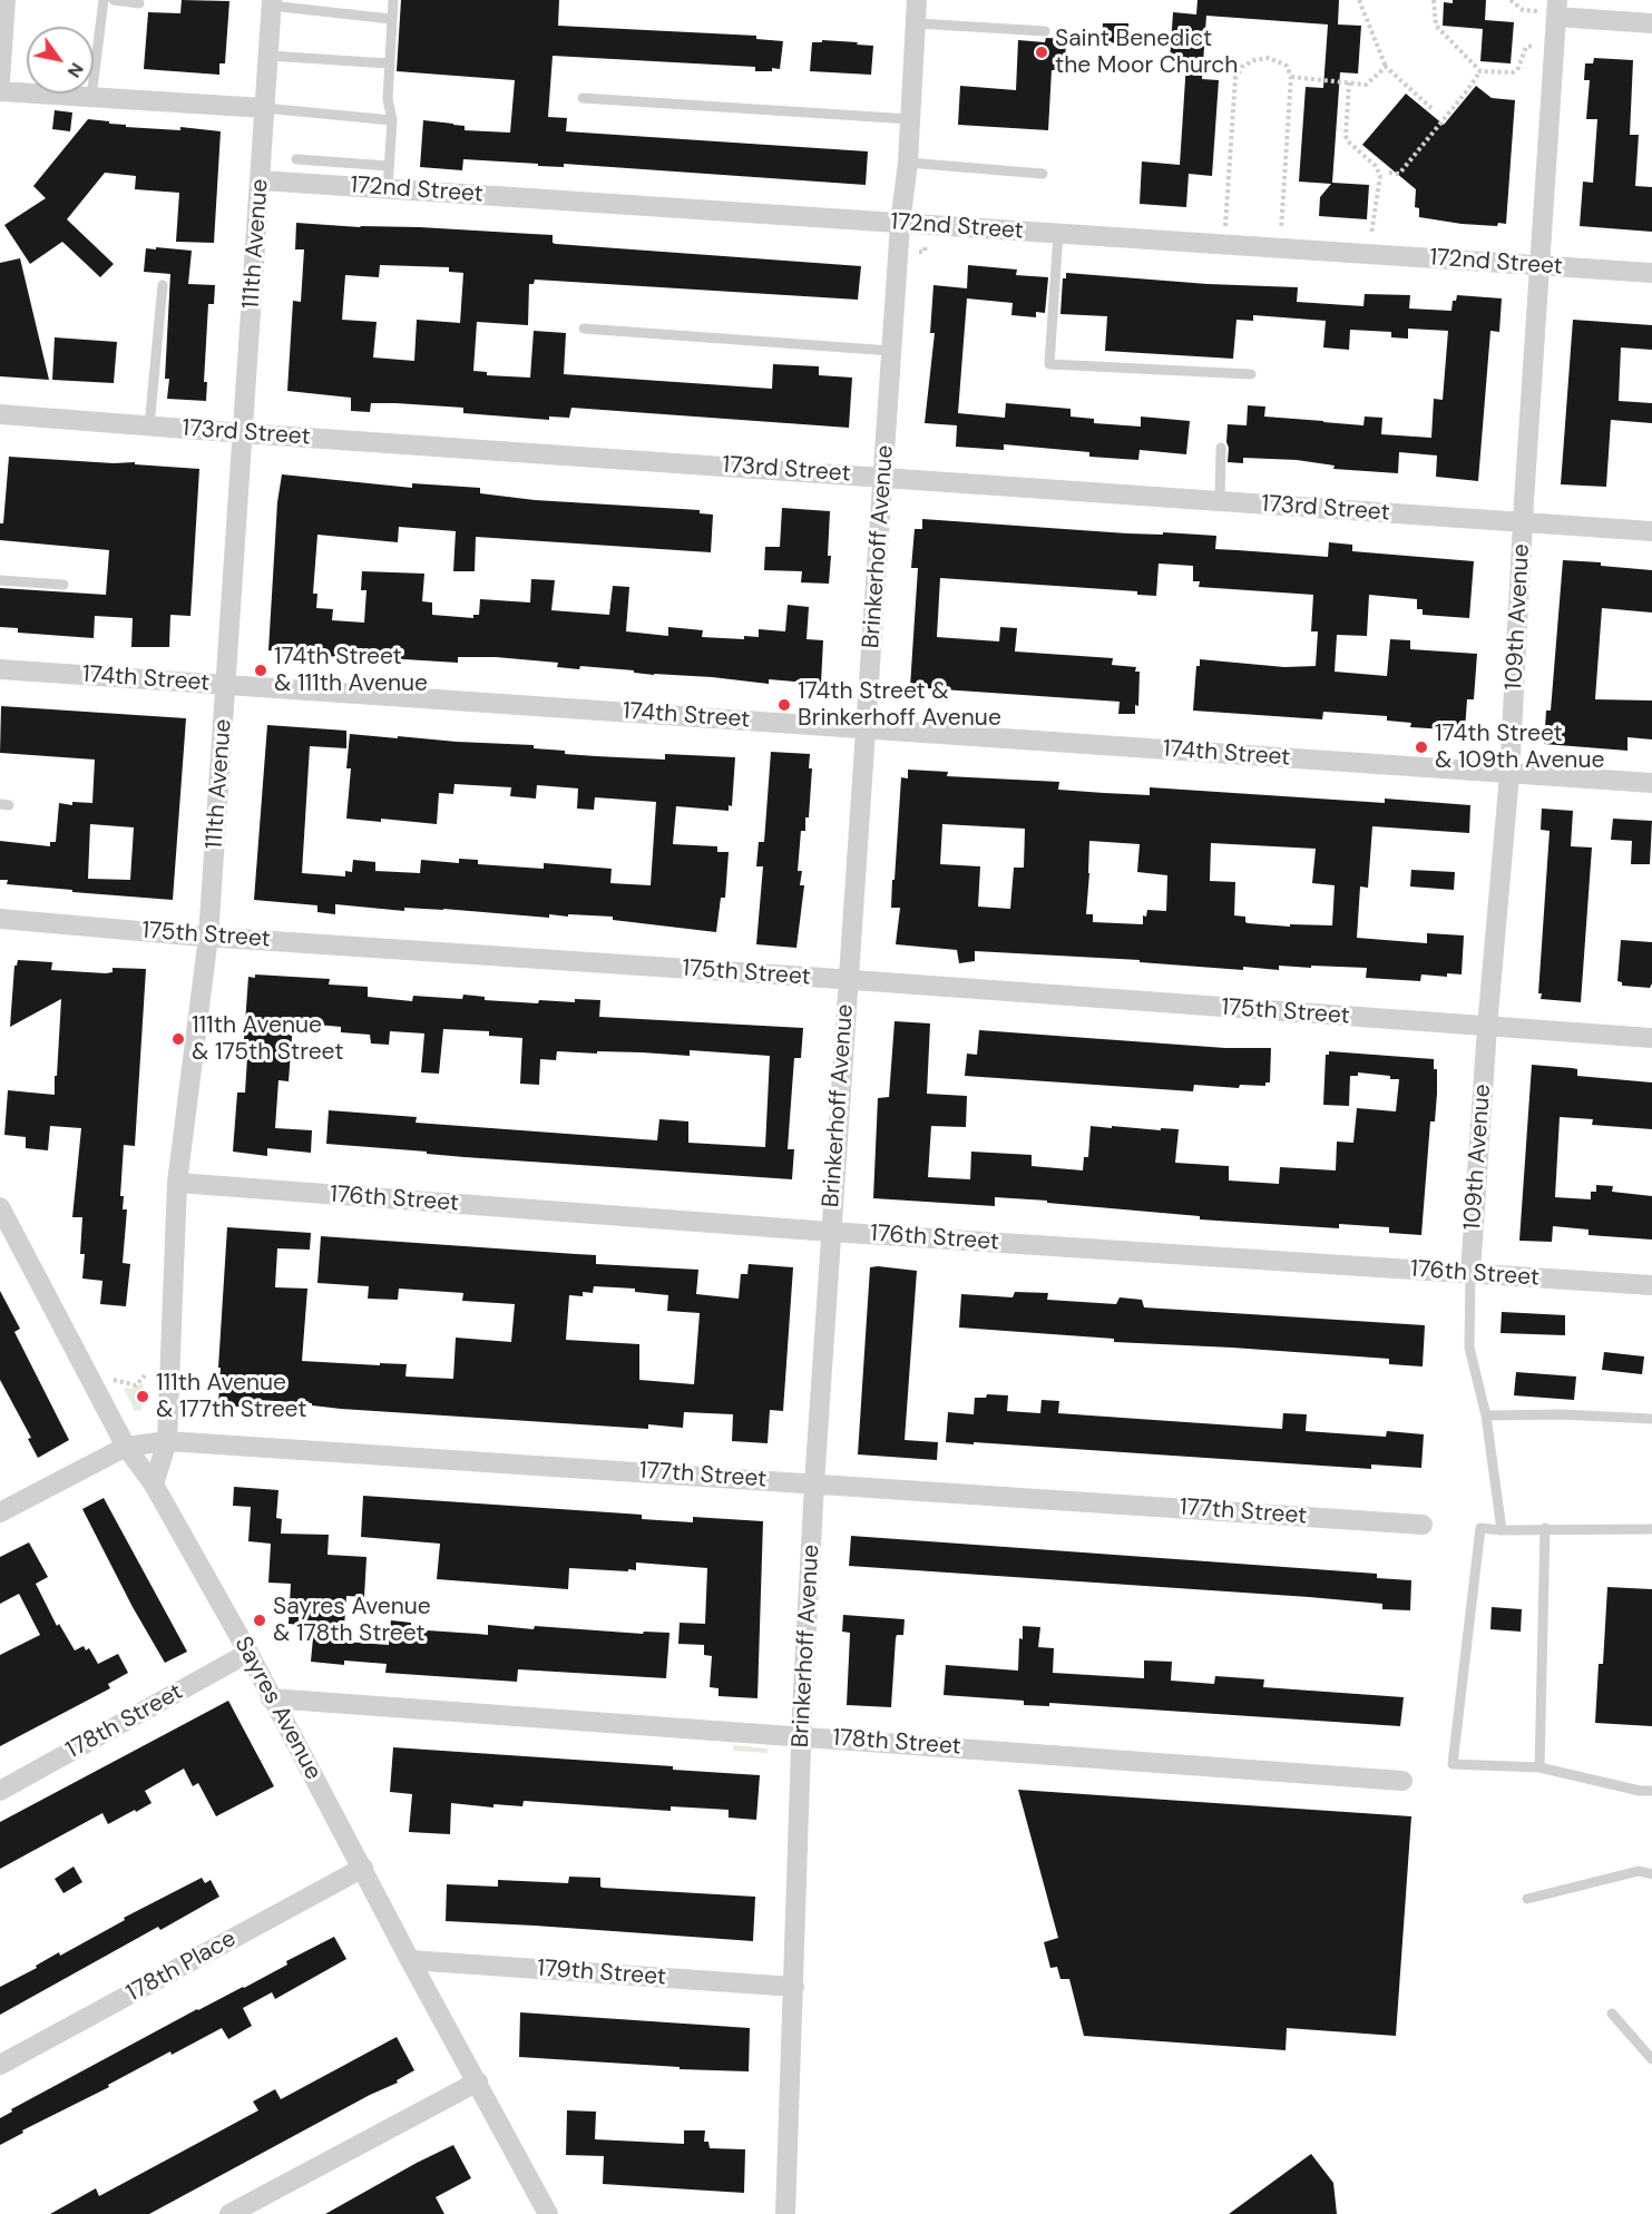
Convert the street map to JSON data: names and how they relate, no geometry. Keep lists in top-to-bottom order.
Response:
{
  "streets": {
    "street": [
      "172nd Street",
      "111th Avenue",
      "173rd Street",
      "Brinkerhoff Avenue",
      "109th Avenue",
      "174th Street",
      "175th Street",
      "176th Street",
      "177th Street",
      "Sayres Avenue",
      "178th Street",
      "178th Place",
      "179th Street"
    ]
  },
  "crossings": [
    ["172nd Street", "111th Avenue"],
    ["172nd Street", "Brinkerhoff Avenue"],
    ["172nd Street", "109th Avenue"],
    ["111th Avenue", "173rd Street"],
    ["111th Avenue", "174th Street"],
    ["111th Avenue", "175th Street"],
    ["111th Avenue", "176th Street"],
    ["111th Avenue", "177th Street"],
    ["111th Avenue", "Sayres Avenue"],
    ["173rd Street", "Brinkerhoff Avenue"],
    ["173rd Street", "109th Avenue"],
    ["Brinkerhoff Avenue", "174th Street"],
    ["Brinkerhoff Avenue", "175th Street"],
    ["Brinkerhoff Avenue", "176th Street"],
    ["Brinkerhoff Avenue", "177th Street"],
    ["Brinkerhoff Avenue", "178th Street"],
    ["Brinkerhoff Avenue", "179th Street"],
    ["109th Avenue", "174th Street"],
    ["109th Avenue", "175th Street"],
    ["109th Avenue", "176th Street"],
    ["177th Street", "Sayres Avenue"],
    ["Sayres Avenue", "178th Street"],
    ["Sayres Avenue", "178th Place"],
    ["Sayres Avenue", "179th Street"]
  ],
  "places": [
    "Saint Benedict the Moor Church",
    "174th Street & 111th Avenue",
    "174th Street & Brinkerhoff Avenue",
    "174th Street & 109th Avenue",
    "111th Avenue & 175th Street",
    "111th Avenue & 177th Street",
    "Sayres Avenue & 178th Street"
  ],
  "north": "bottom right"
}
